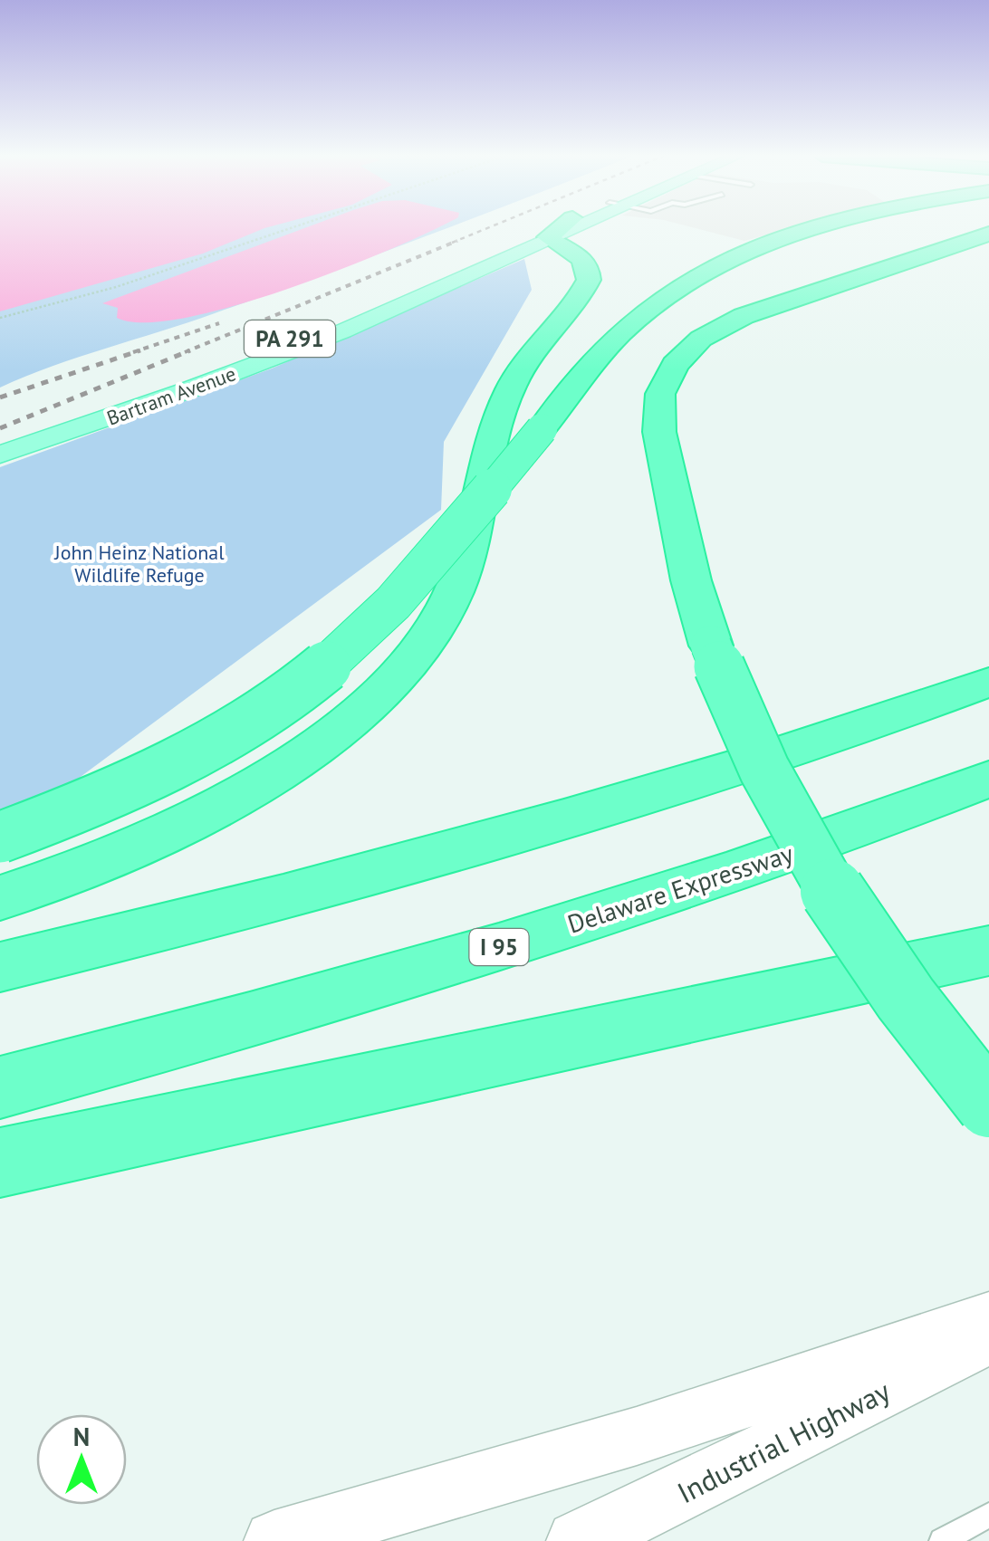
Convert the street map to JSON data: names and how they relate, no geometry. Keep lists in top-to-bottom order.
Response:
{
  "streets": {
    "highway": ["Delaware Expressway", "I 95"],
    "main road": ["PA 291", "Bartram Avenue"],
    "street": ["Industrial Highway"]
  },
  "parks": ["John Heinz National Wildlife Refuge"],
  "north": "top"
}
